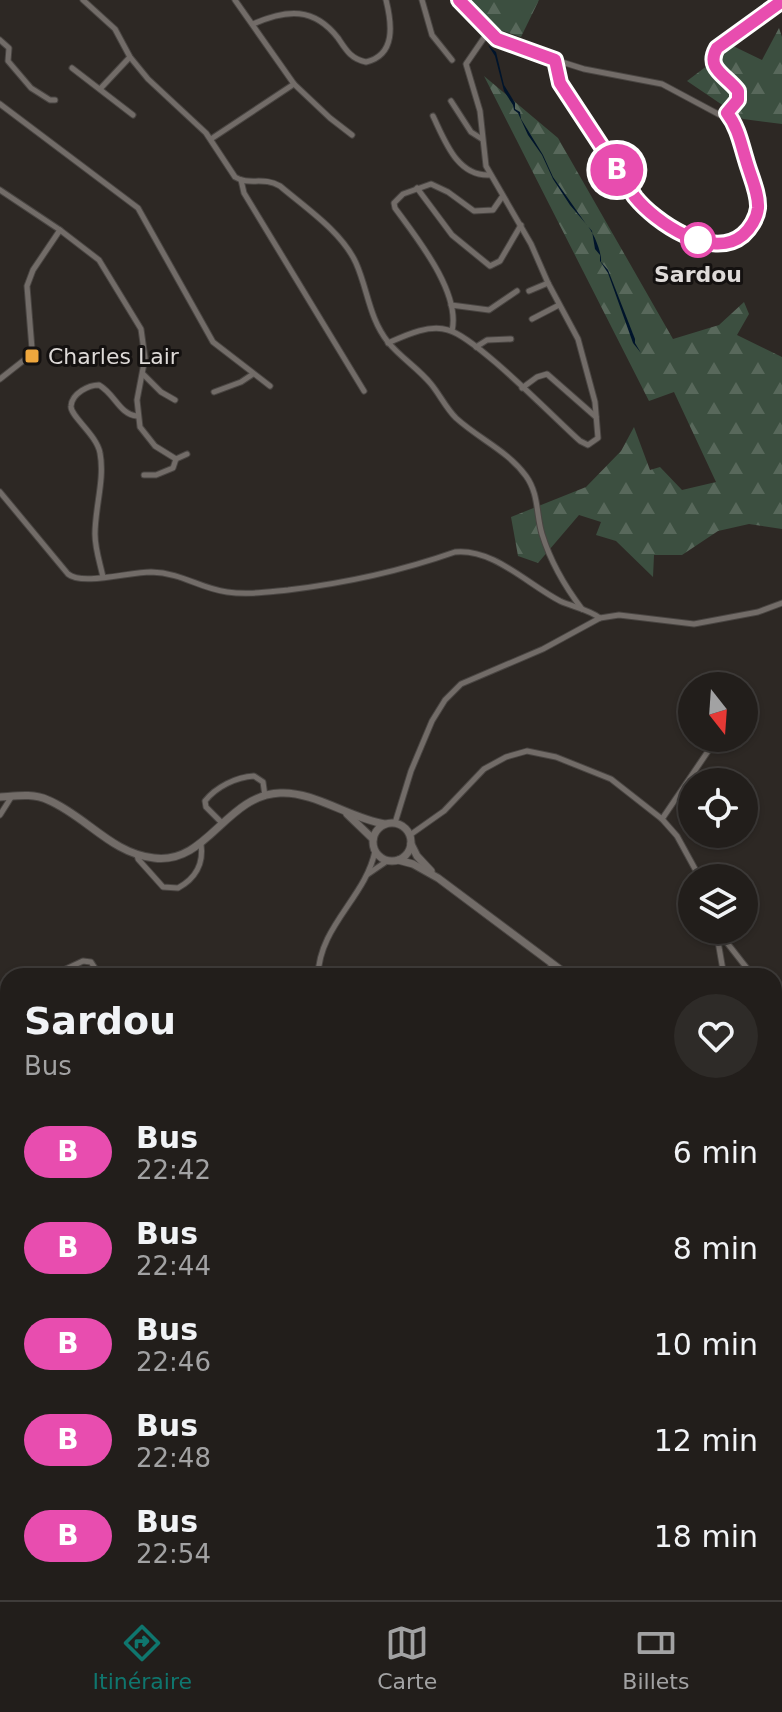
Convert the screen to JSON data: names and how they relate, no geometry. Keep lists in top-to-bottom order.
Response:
{
  "places": {
    "other": ["Sardou"],
    "transit": ["Charles Lair"]
  },
  "lines": ["bus line B"],
  "north": "bottom",
  "page": {
    "on_map": "B",
    "heading": ["Sardou", "Bus"],
    "list": [
      {
        "mark": "B",
        "name": "Bus",
        "note": "22:42",
        "value": "6 min"
      },
      {
        "mark": "B",
        "name": "Bus",
        "note": "22:44",
        "value": "8 min"
      },
      {
        "mark": "B",
        "name": "Bus",
        "note": "22:46",
        "value": "10 min"
      },
      {
        "mark": "B",
        "name": "Bus",
        "note": "22:48",
        "value": "12 min"
      },
      {
        "mark": "B",
        "name": "Bus",
        "note": "22:54",
        "value": "18 min"
      }
    ],
    "tabs": ["Itinéraire", "Carte", "Billets"]
  }
}
